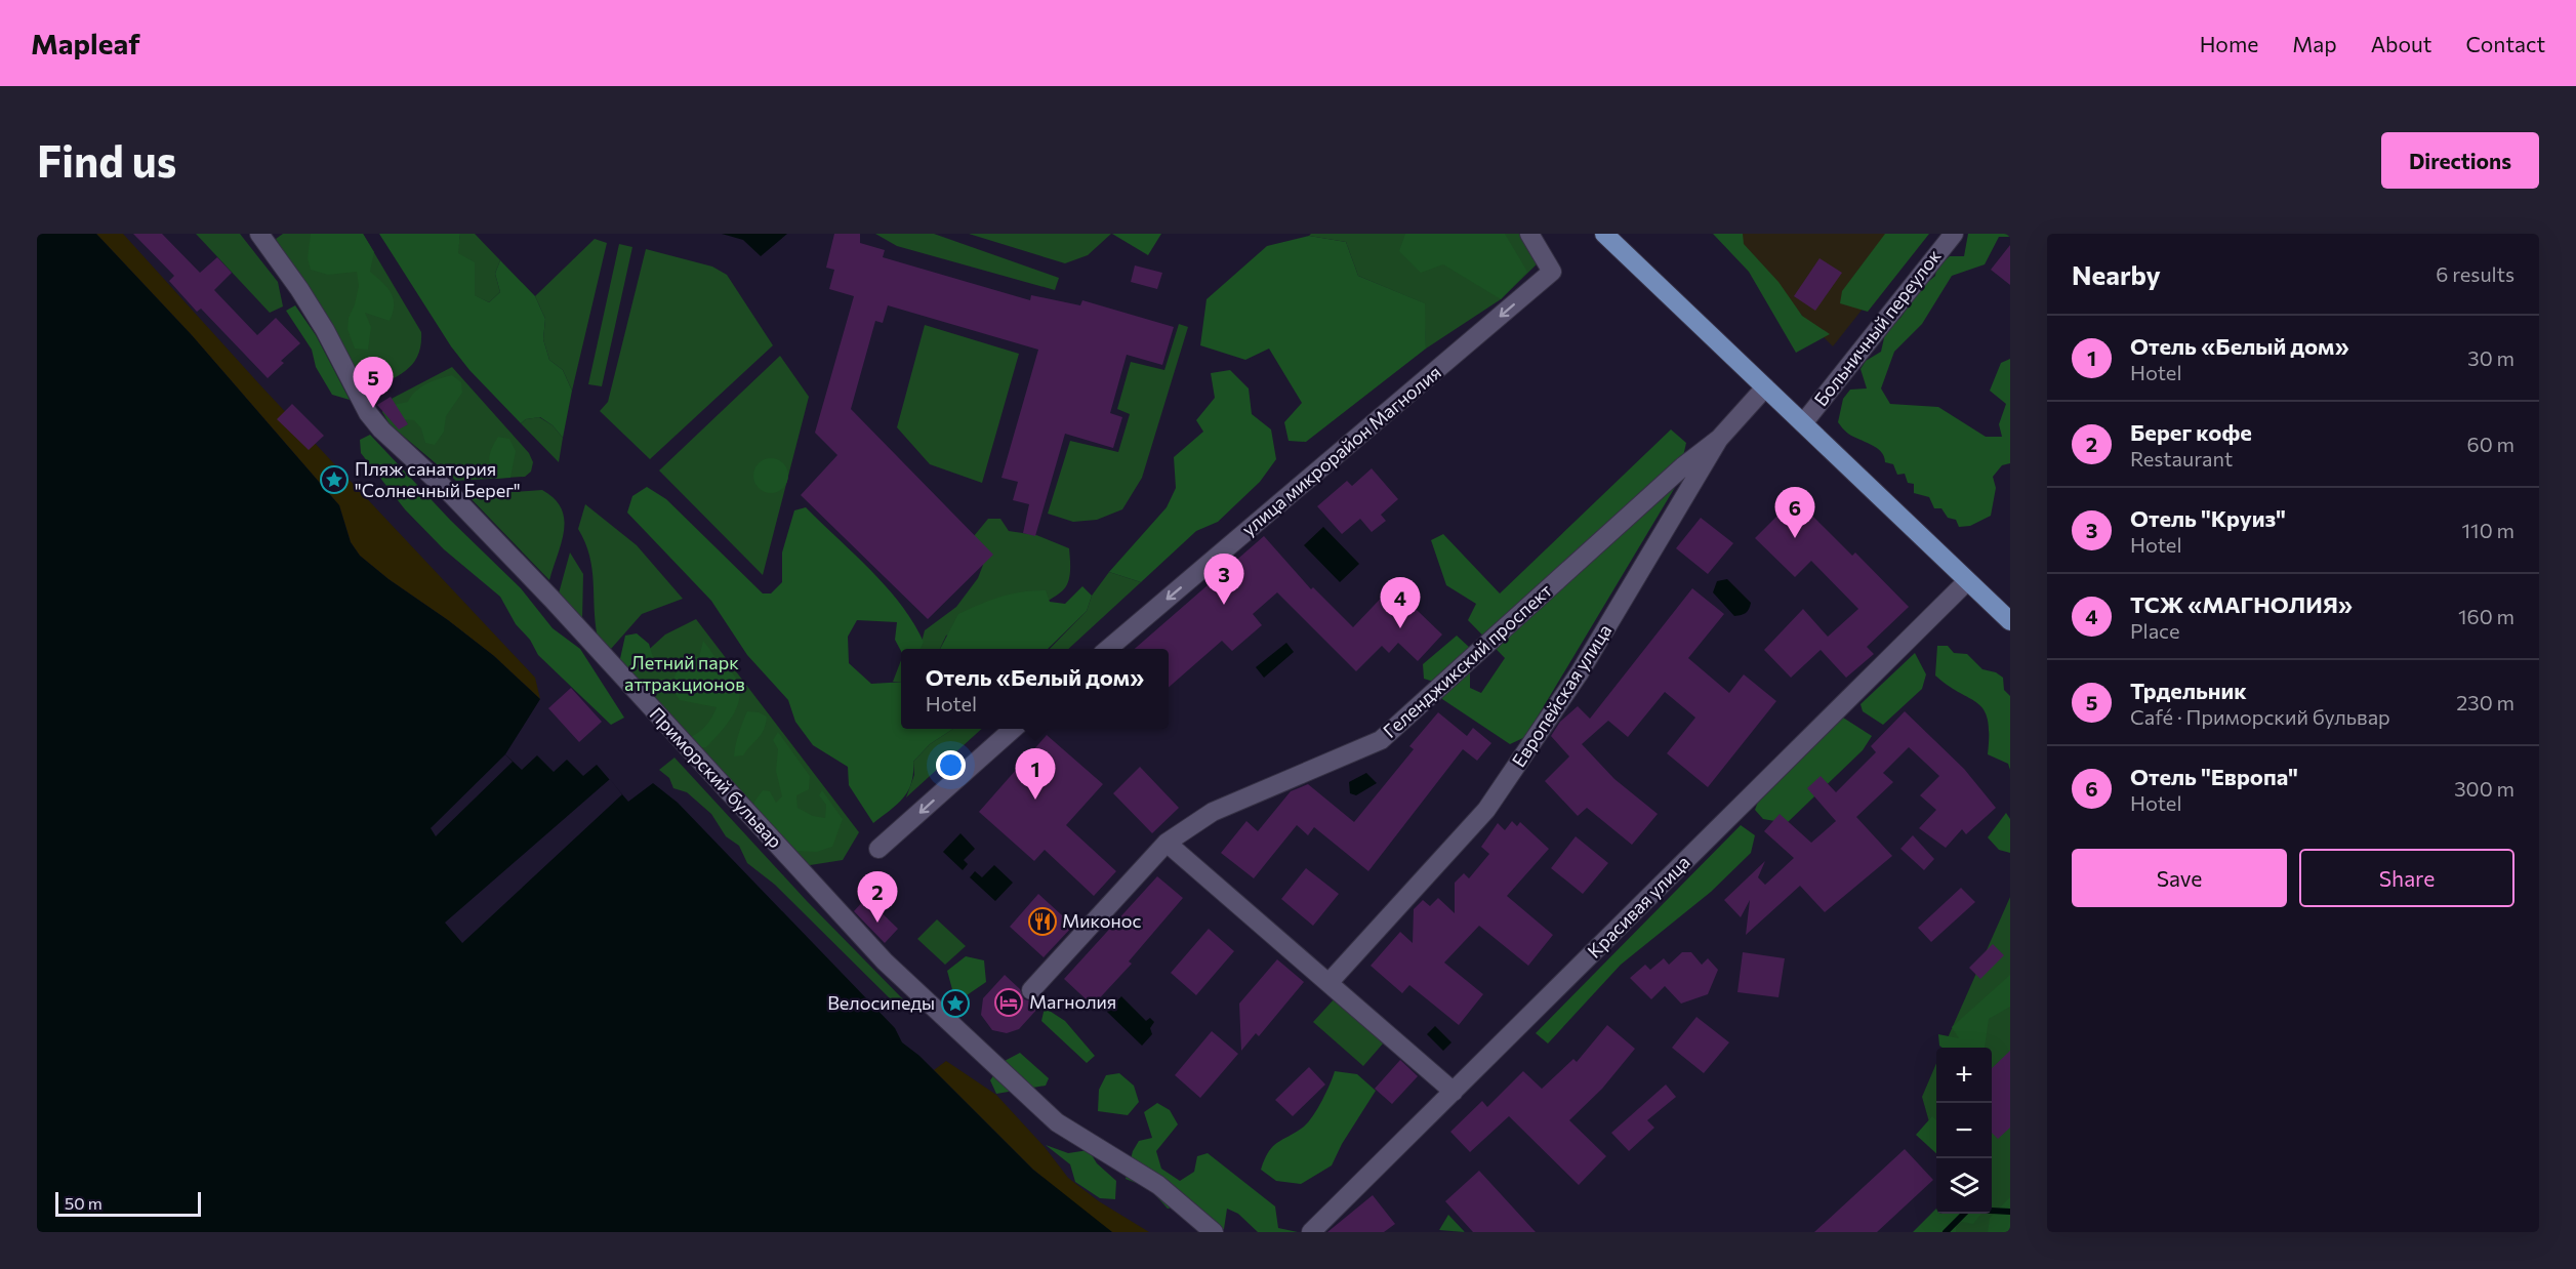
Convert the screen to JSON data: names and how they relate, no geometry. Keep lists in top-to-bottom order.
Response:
{
  "streets": {
    "street": [
      "Больничный переулок",
      "улица микрорайон Магнолия",
      "Геленджикский проспект",
      "Европейская улица",
      "Приморский бульвар",
      "Красивая улица"
    ]
  },
  "crossings": [
    ["Геленджикский проспект", "Европейская улица"]
  ],
  "one_way": ["улица микрорайон Магнолия"],
  "parks": ["Летний парк аттракционов"],
  "places": {
    "place": ["Пляж санатория \"Солнечный Берег\"", "Велосипеды"],
    "restaurant": ["Миконос"],
    "hotel": ["Магнолия"]
  },
  "scale_bar": "50 m",
  "page": {
    "header": "Mapleaf",
    "nav": [
      "Home",
      "Map",
      "About",
      "Contact"
    ],
    "buttons": [
      "Directions",
      ["Save", "Share"]
    ],
    "title": "Find us",
    "heading": ["Nearby", "6 results"],
    "list": [
      {
        "mark": "1",
        "name": "Отель «Белый дом»",
        "note": "Hotel",
        "value": "30 m"
      },
      {
        "mark": "2",
        "name": "Берег кофе",
        "note": "Restaurant",
        "value": "60 m"
      },
      {
        "mark": "3",
        "name": "Отель \"Круиз\"",
        "note": "Hotel",
        "value": "110 m"
      },
      {
        "mark": "4",
        "name": "ТСЖ «МАГНОЛИЯ»",
        "note": "Place",
        "value": "160 m"
      },
      {
        "mark": "5",
        "name": "Трдельник",
        "note": "Café · Приморский бульвар",
        "value": "230 m"
      },
      {
        "mark": "6",
        "name": "Отель \"Европа\"",
        "note": "Hotel",
        "value": "300 m"
      }
    ],
    "pins": [
      "5",
      "6",
      "3",
      "4",
      "1",
      "2"
    ],
    "popup": ["Отель «Белый дом»", "Hotel"],
    "map_buttons": ["+", "−"],
    "scale": "50 m"
  }
}
